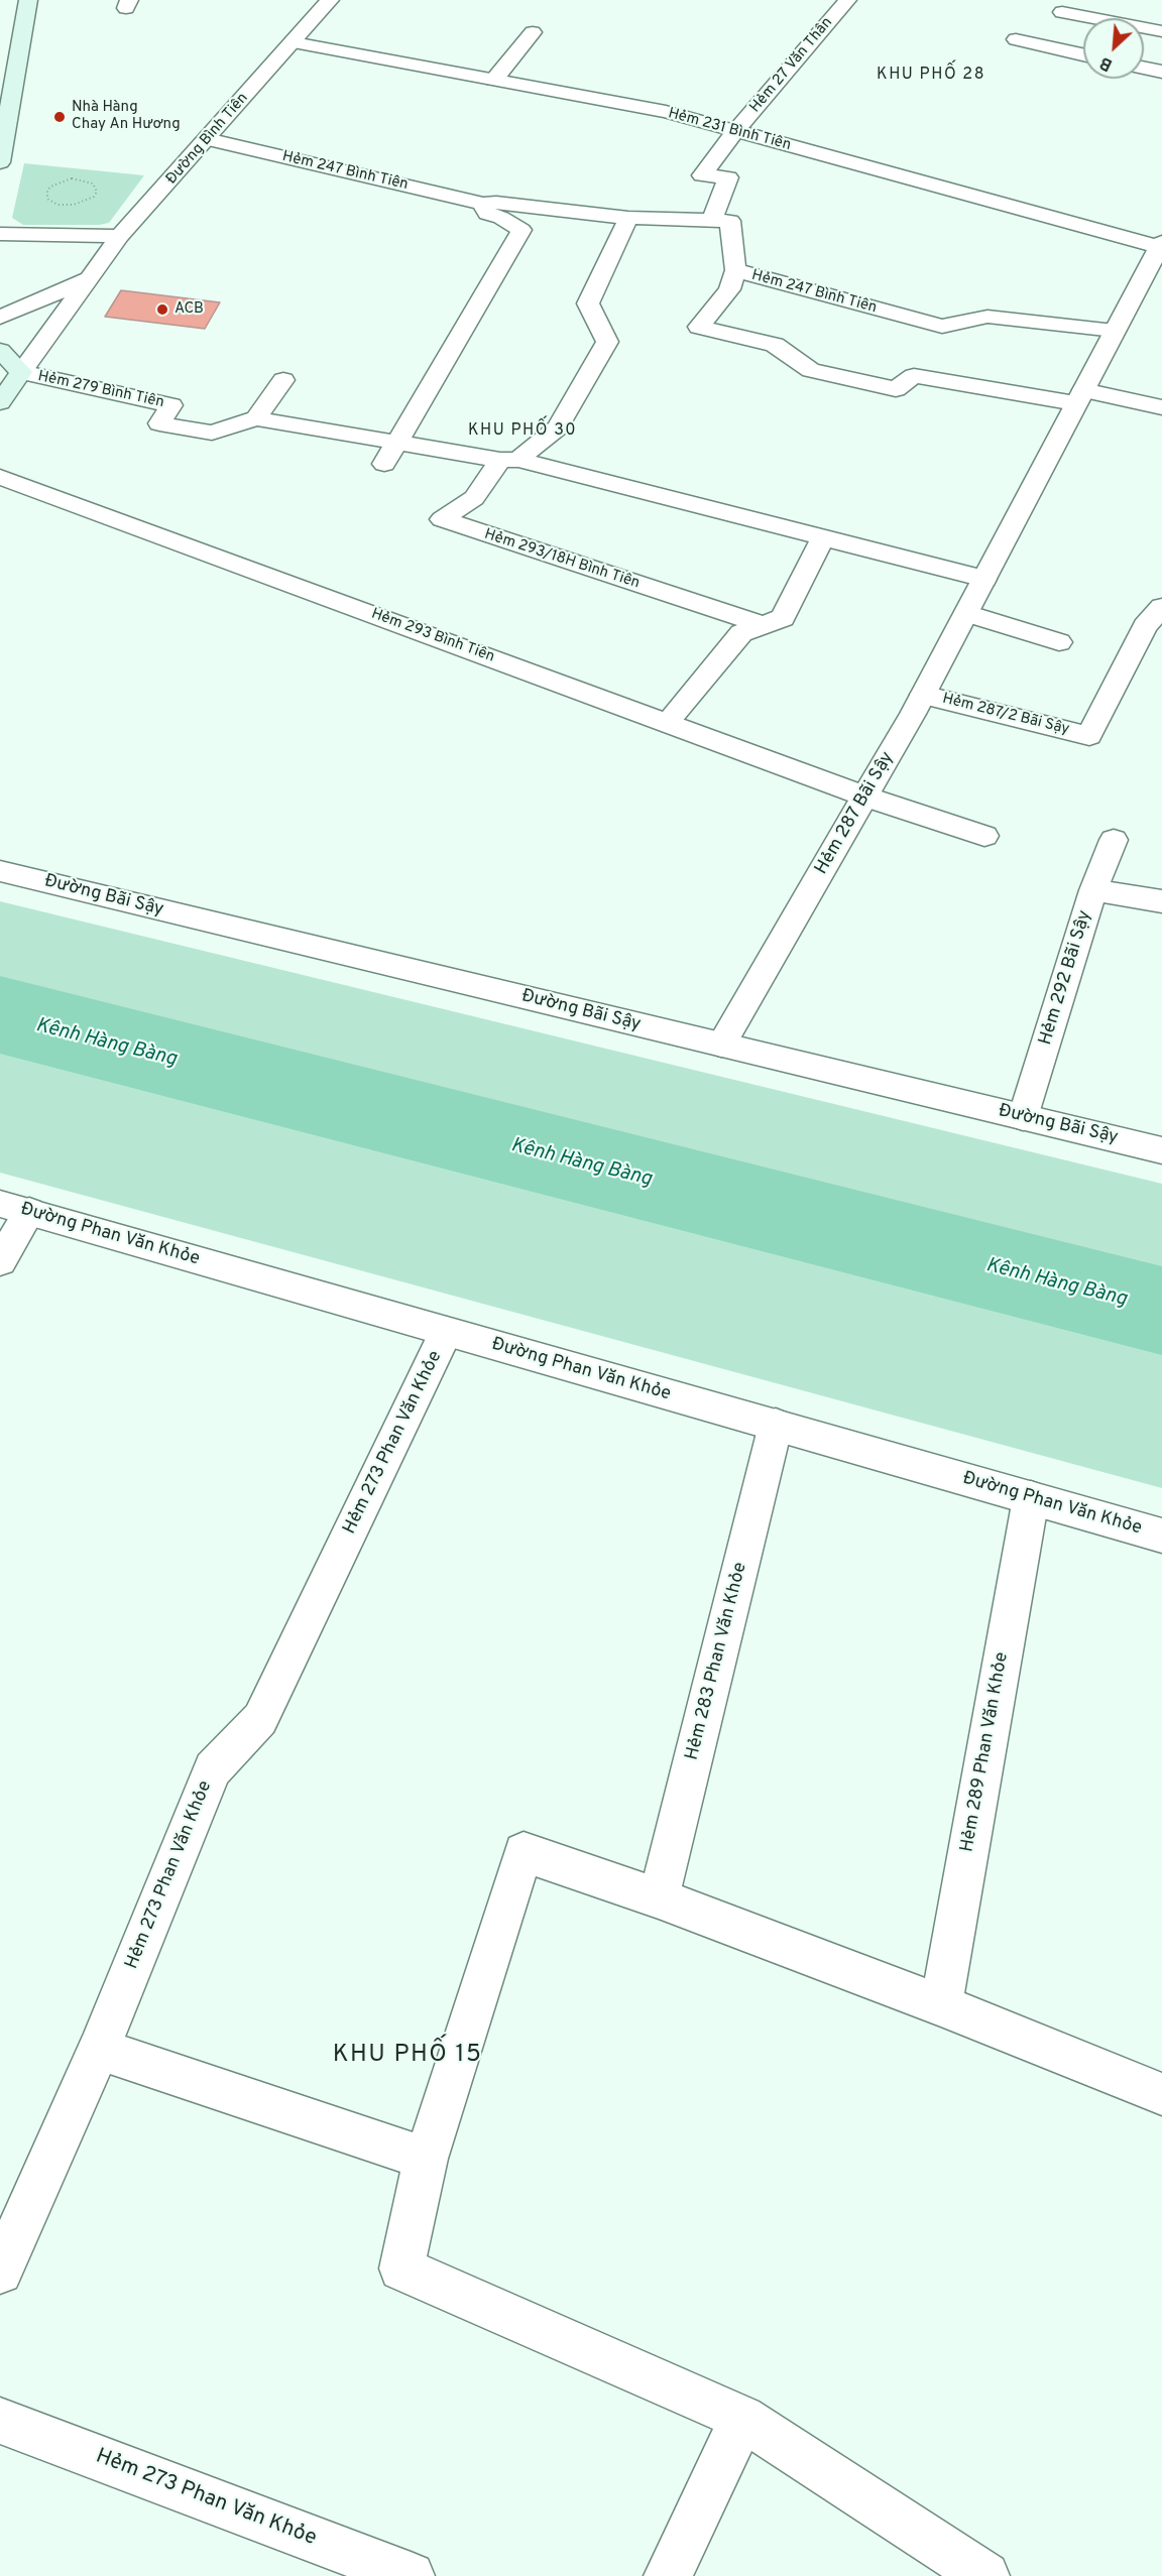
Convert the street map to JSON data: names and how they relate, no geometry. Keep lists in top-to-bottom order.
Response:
{
  "streets": {
    "main road": ["Đường Bình Tiên"],
    "street": [
      "Hẻm 27 Văn Thân",
      "Hẻm 231 Bình Tiên",
      "Hẻm 247 Bình Tiên",
      "Hẻm 279 Bình Tiên",
      "Hẻm 293/18H Bình Tiên",
      "Hẻm 293 Bình Tiên",
      "Hẻm 287/2 Bãi Sậy",
      "Hẻm 287 Bãi Sậy",
      "Đường Bãi Sậy",
      "Hẻm 292 Bãi Sậy",
      "Đường Phan Văn Khỏe",
      "Hẻm 273 Phan Văn Khỏe",
      "Hẻm 283 Phan Văn Khỏe",
      "Hẻm 289 Phan Văn Khỏe"
    ]
  },
  "crossings": [
    ["Hẻm 27 Văn Thân", "Hẻm 231 Bình Tiên"],
    ["Hẻm 27 Văn Thân", "Hẻm 247 Bình Tiên"],
    ["Hẻm 231 Bình Tiên", "Đường Bình Tiên"],
    ["Hẻm 231 Bình Tiên", "Hẻm 247 Bình Tiên"],
    ["Hẻm 231 Bình Tiên", "Hẻm 279 Bình Tiên"],
    ["Hẻm 231 Bình Tiên", "Hẻm 287 Bãi Sậy"],
    ["Đường Bình Tiên", "Hẻm 247 Bình Tiên"],
    ["Đường Bình Tiên", "Hẻm 279 Bình Tiên"],
    ["Hẻm 247 Bình Tiên", "Hẻm 279 Bình Tiên"],
    ["Hẻm 279 Bình Tiên", "Hẻm 293/18H Bình Tiên"],
    ["Hẻm 279 Bình Tiên", "Hẻm 287 Bãi Sậy"],
    ["Hẻm 293 Bình Tiên", "Hẻm 287 Bãi Sậy"],
    ["Hẻm 287/2 Bãi Sậy", "Hẻm 287 Bãi Sậy"],
    ["Hẻm 287 Bãi Sậy", "Đường Bãi Sậy"],
    ["Đường Bãi Sậy", "Hẻm 292 Bãi Sậy"],
    ["Đường Phan Văn Khỏe", "Hẻm 273 Phan Văn Khỏe"],
    ["Đường Phan Văn Khỏe", "Hẻm 283 Phan Văn Khỏe"],
    ["Đường Phan Văn Khỏe", "Hẻm 289 Phan Văn Khỏe"]
  ],
  "districts": ["KHU PHỐ 28", "KHU PHỐ 30", "KHU PHỐ 15"],
  "water": ["Kênh Hàng Bàng"],
  "places": ["Nhà Hàng Chay An Hương", "ACB"],
  "north": "bottom left"
}
